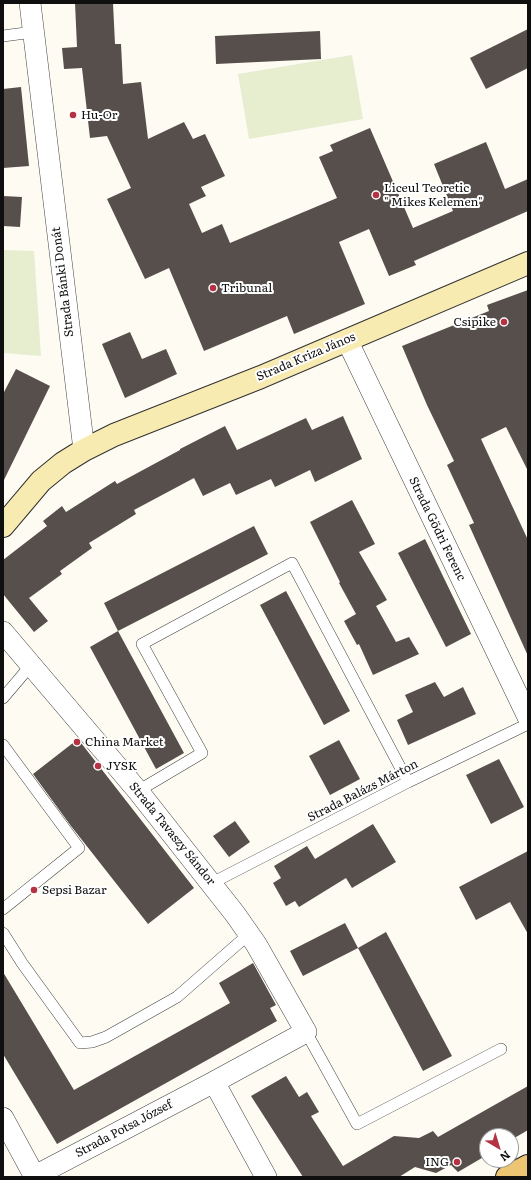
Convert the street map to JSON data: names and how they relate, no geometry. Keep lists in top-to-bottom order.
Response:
{
  "streets": {
    "street": [
      "Strada Bánki Donát",
      "Strada Kriza János",
      "Strada Gödri Ferenc",
      "Strada Tavaszy Sándor",
      "Strada Potsa József"
    ],
    "lane": ["Strada Balázs Márton"]
  },
  "crossings": [
    ["Strada Bánki Donát", "Strada Kriza János"],
    ["Strada Kriza János", "Strada Gödri Ferenc"],
    ["Strada Balázs Márton", "Strada Tavaszy Sándor"],
    ["Strada Tavaszy Sándor", "Strada Potsa József"]
  ],
  "places": [
    "Hu-Or",
    "Liceul Teoretic \" Mikes Kelemen\"",
    "Tribunal",
    "Csipike",
    "China Market",
    "JYSK",
    "Sepsi Bazar",
    "ING"
  ],
  "north": "bottom right"
}
